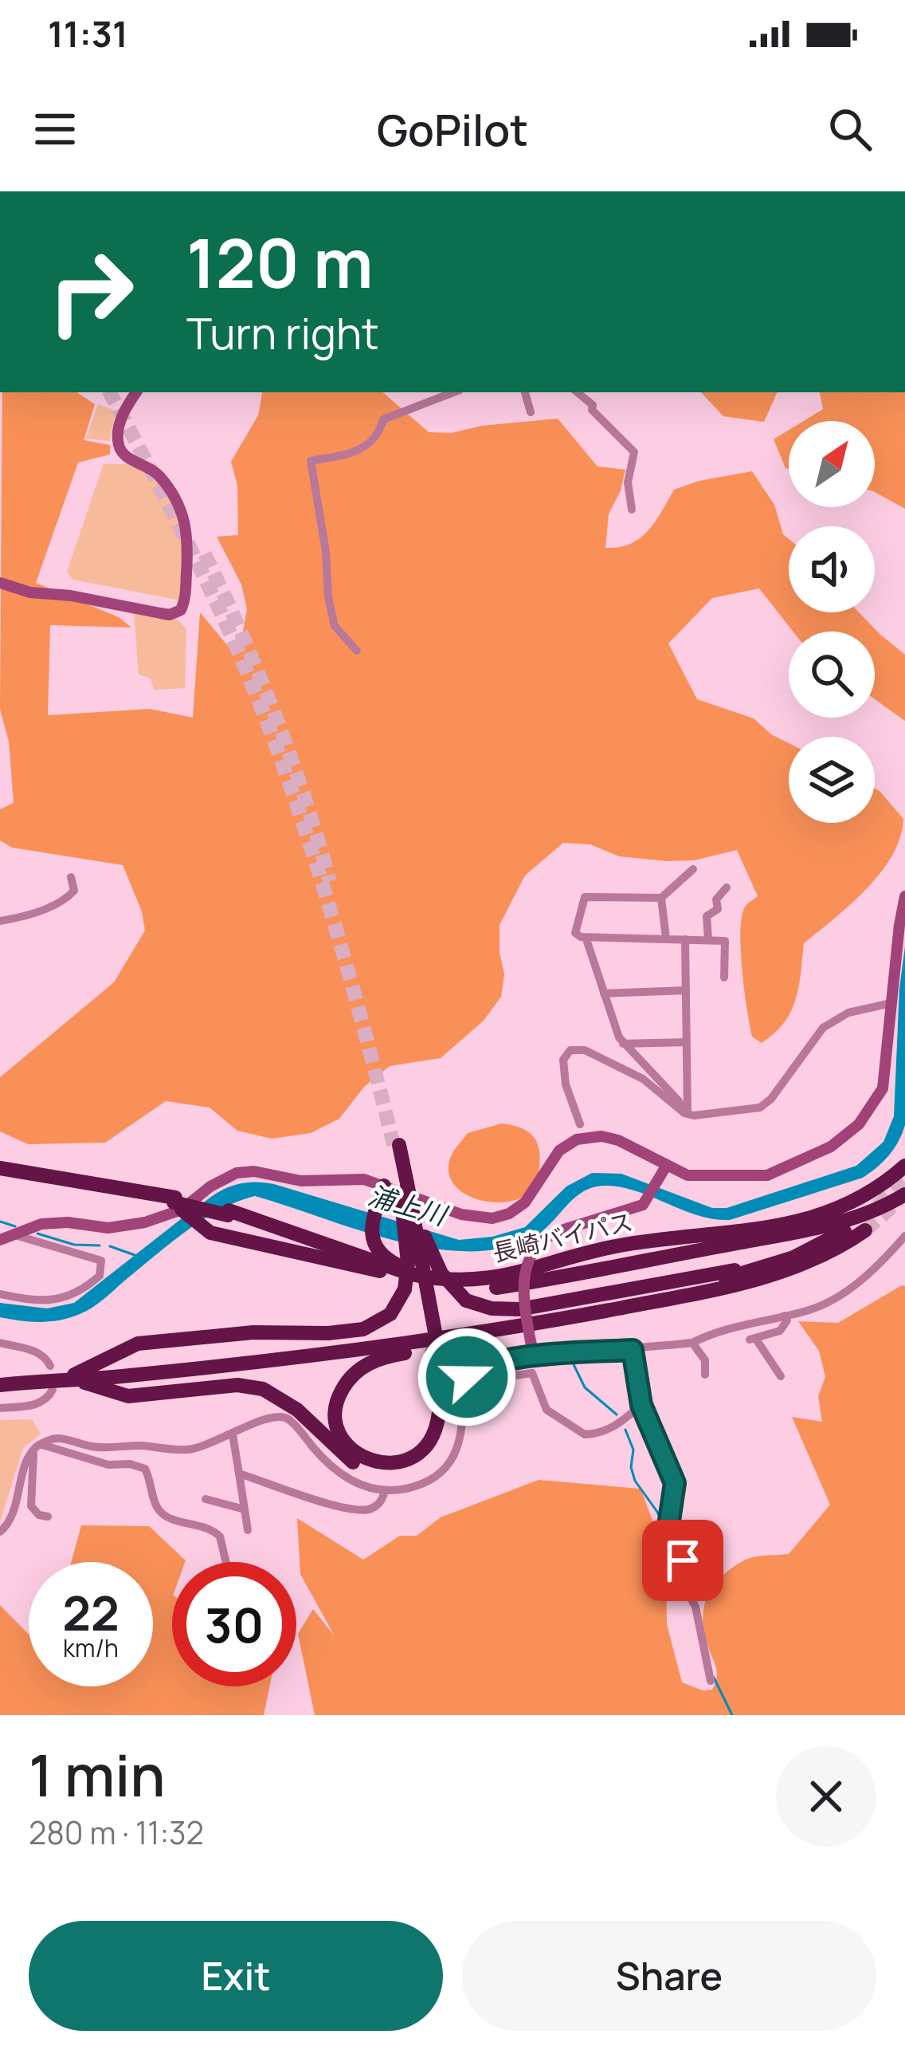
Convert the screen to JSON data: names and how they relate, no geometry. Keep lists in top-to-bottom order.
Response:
{
  "streets": {
    "highway": ["長崎バイパス"]
  },
  "water": ["浦上川"],
  "north": "top right",
  "page": {
    "status": "11:31",
    "header": "GoPilot",
    "turn": ["120 m", "Turn right"],
    "speed": "22 km/h",
    "limit": "30",
    "heading": ["1 min", "280 m · 11:32"],
    "buttons": ["Exit", "Share"]
  }
}
